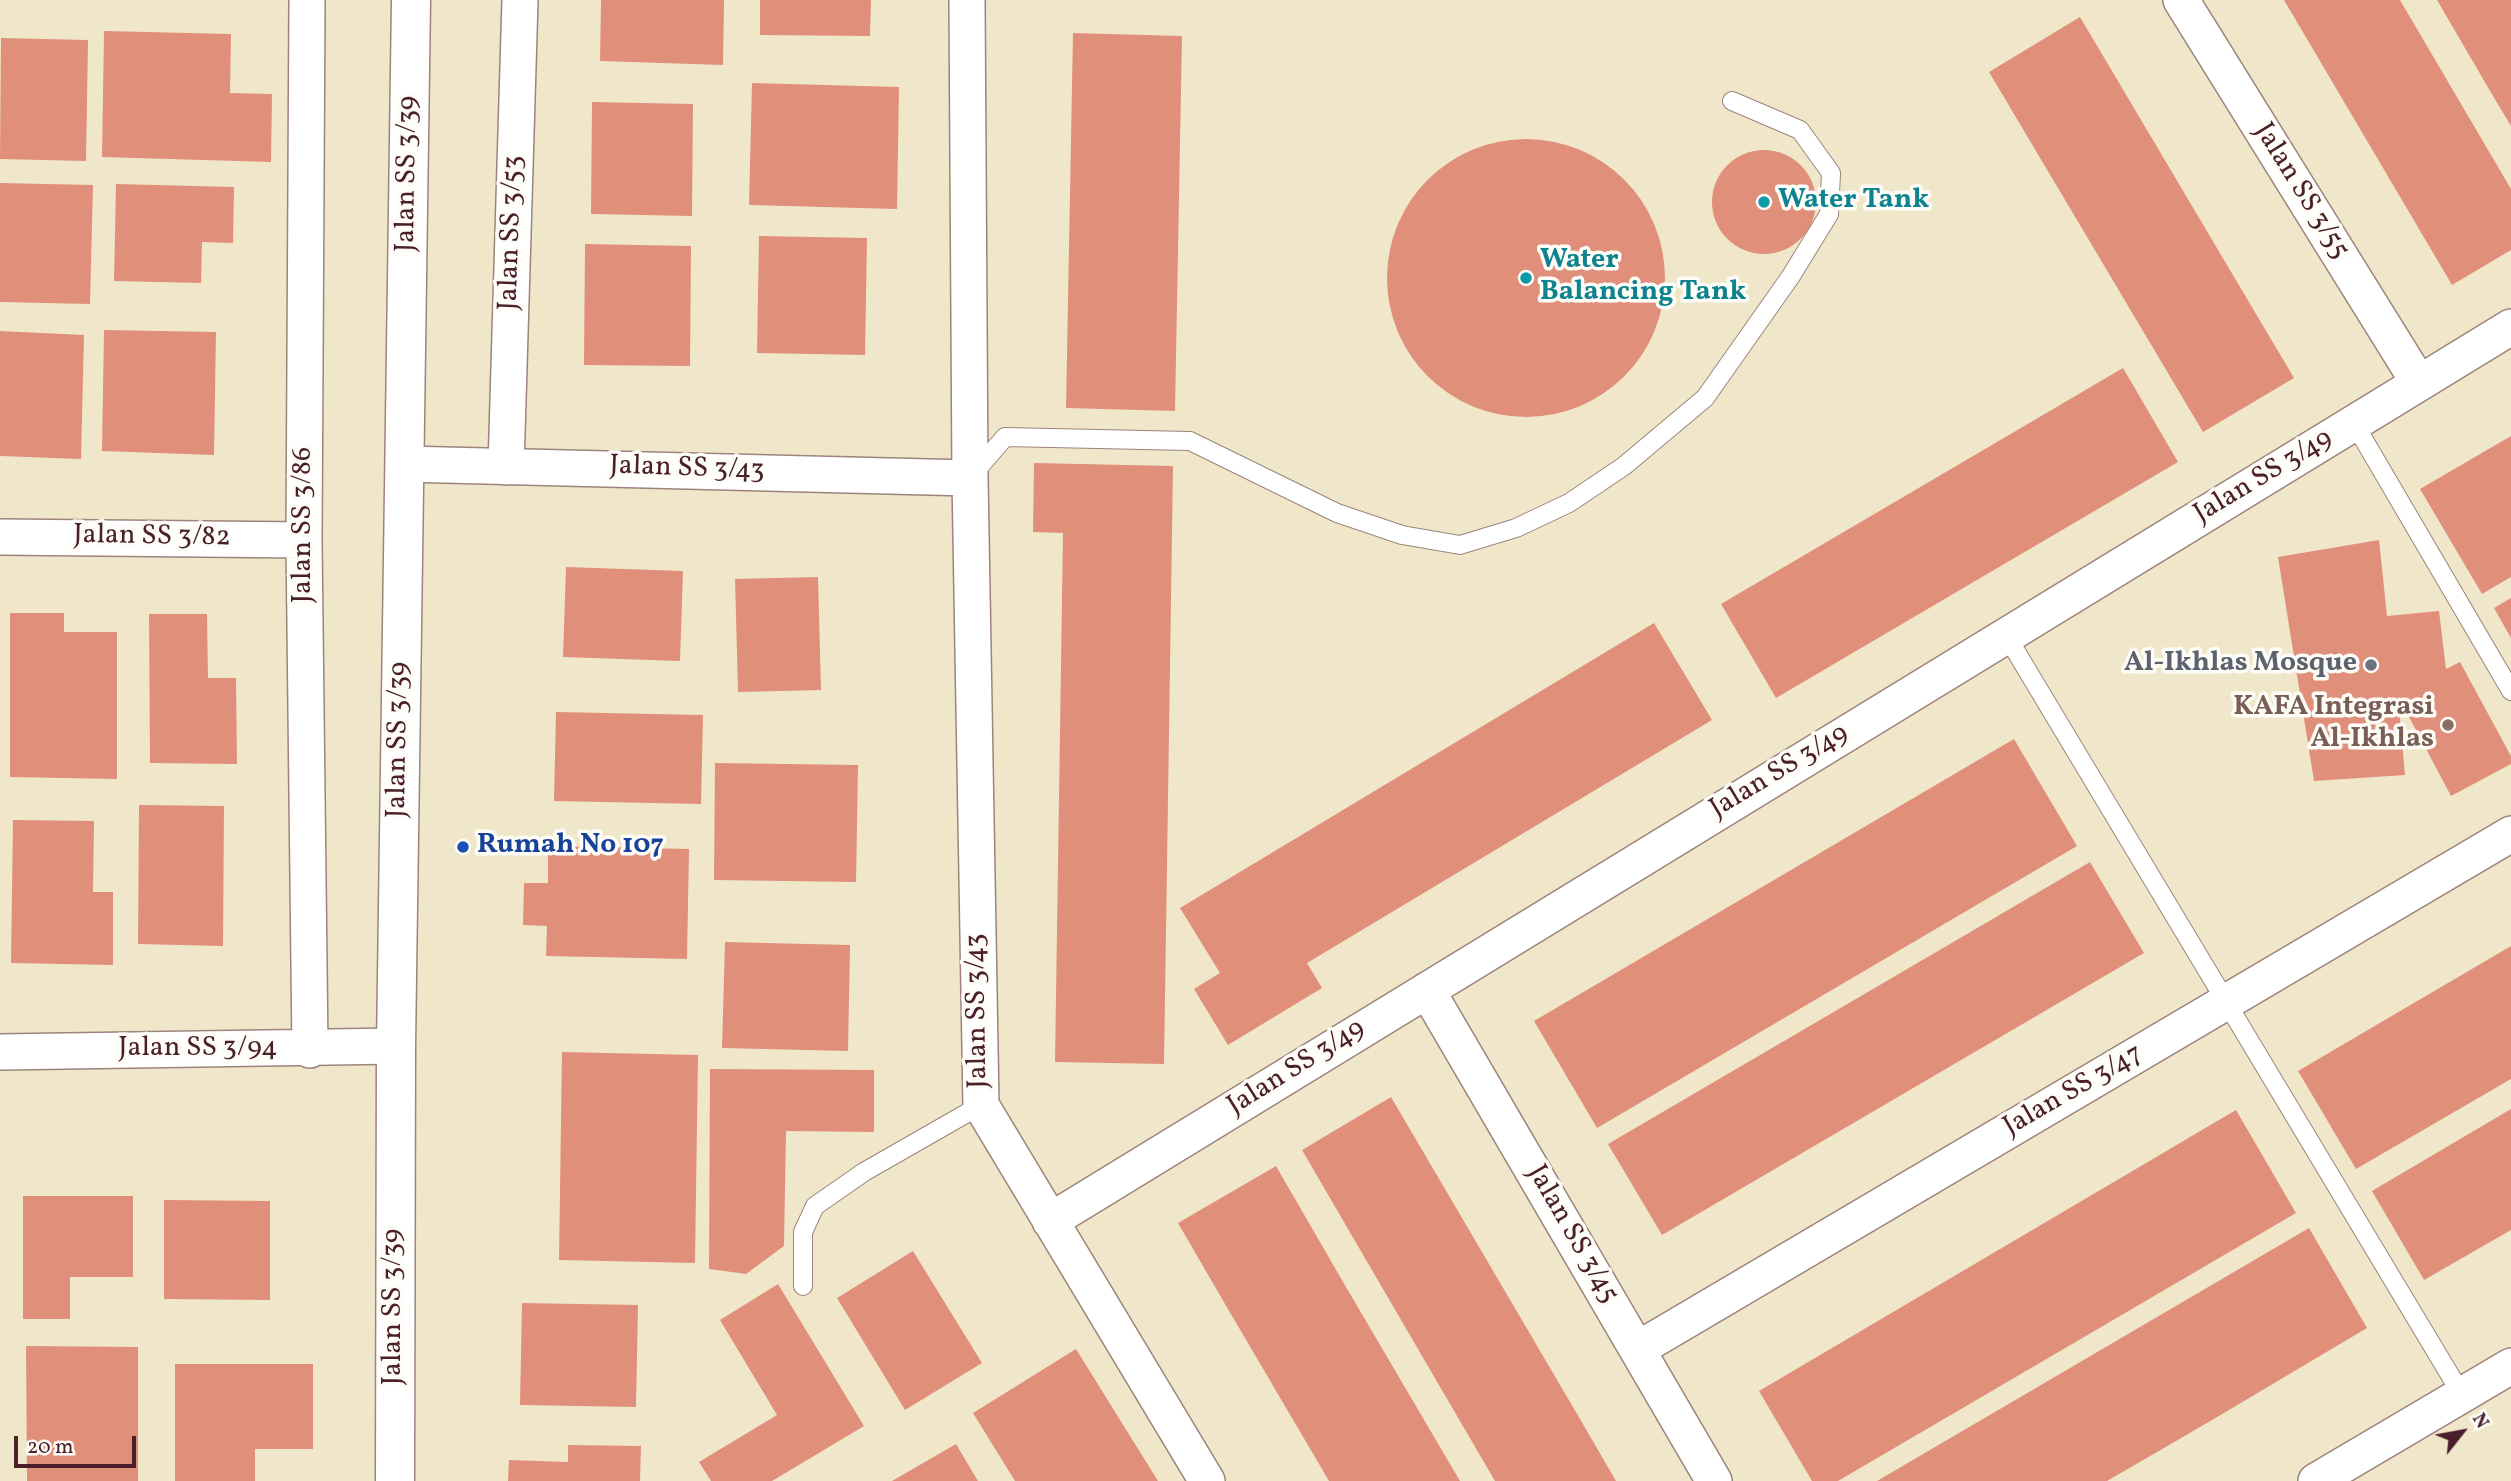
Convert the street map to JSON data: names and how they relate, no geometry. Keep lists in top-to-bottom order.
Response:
{
  "streets": {
    "street": [
      "Jalan SS 3/39",
      "Jalan SS 3/55",
      "Jalan SS 3/53",
      "Jalan SS 3/43",
      "Jalan SS 3/49",
      "Jalan SS 3/86",
      "Jalan SS 3/82",
      "Jalan SS 3/94",
      "Jalan SS 3/47",
      "Jalan SS 3/45"
    ]
  },
  "crossings": [
    ["Jalan SS 3/39", "Jalan SS 3/43"],
    ["Jalan SS 3/39", "Jalan SS 3/94"],
    ["Jalan SS 3/55", "Jalan SS 3/49"],
    ["Jalan SS 3/53", "Jalan SS 3/43"],
    ["Jalan SS 3/43", "Jalan SS 3/49"],
    ["Jalan SS 3/49", "Jalan SS 3/45"],
    ["Jalan SS 3/86", "Jalan SS 3/82"],
    ["Jalan SS 3/86", "Jalan SS 3/94"],
    ["Jalan SS 3/47", "Jalan SS 3/45"]
  ],
  "places": [
    "Water Tank",
    "Water Balancing Tank",
    "Al-Ikhlas Mosque",
    "KAFA Integrasi Al-Ikhlas",
    "Rumah No 107"
  ],
  "scale_bar": "20 m",
  "north": "top right"
}
